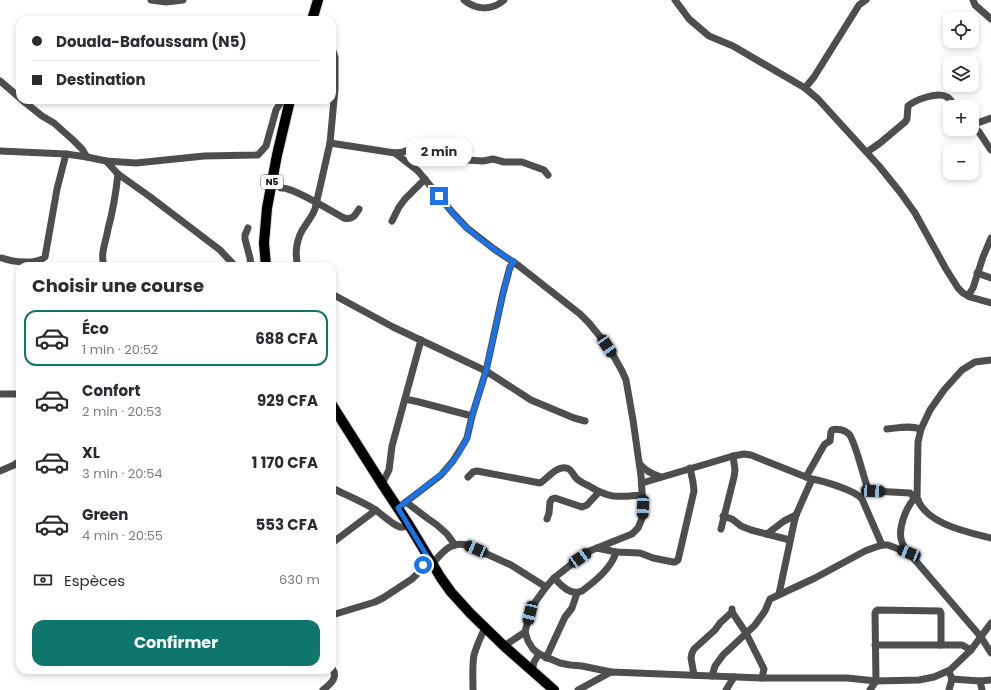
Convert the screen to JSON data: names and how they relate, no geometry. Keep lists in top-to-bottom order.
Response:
{
  "streets": {
    "highway": ["N5"]
  },
  "page": {
    "map_buttons": ["+", "−"],
    "banner": ["Douala-Bafoussam (N5)", "Destination"],
    "bubble": "2 min",
    "heading": "Choisir une course",
    "list": [
      {
        "name": "Éco",
        "note": "1 min · 20:52",
        "value": "688 CFA"
      },
      {
        "name": "Confort",
        "note": "2 min · 20:53",
        "value": "929 CFA"
      },
      {
        "name": "XL",
        "note": "3 min · 20:54",
        "value": "1 170 CFA"
      },
      {
        "name": "Green",
        "note": "4 min · 20:55",
        "value": "553 CFA"
      }
    ],
    "pay": ["Espèces", "630 m"],
    "buttons": "Confirmer"
  }
}
